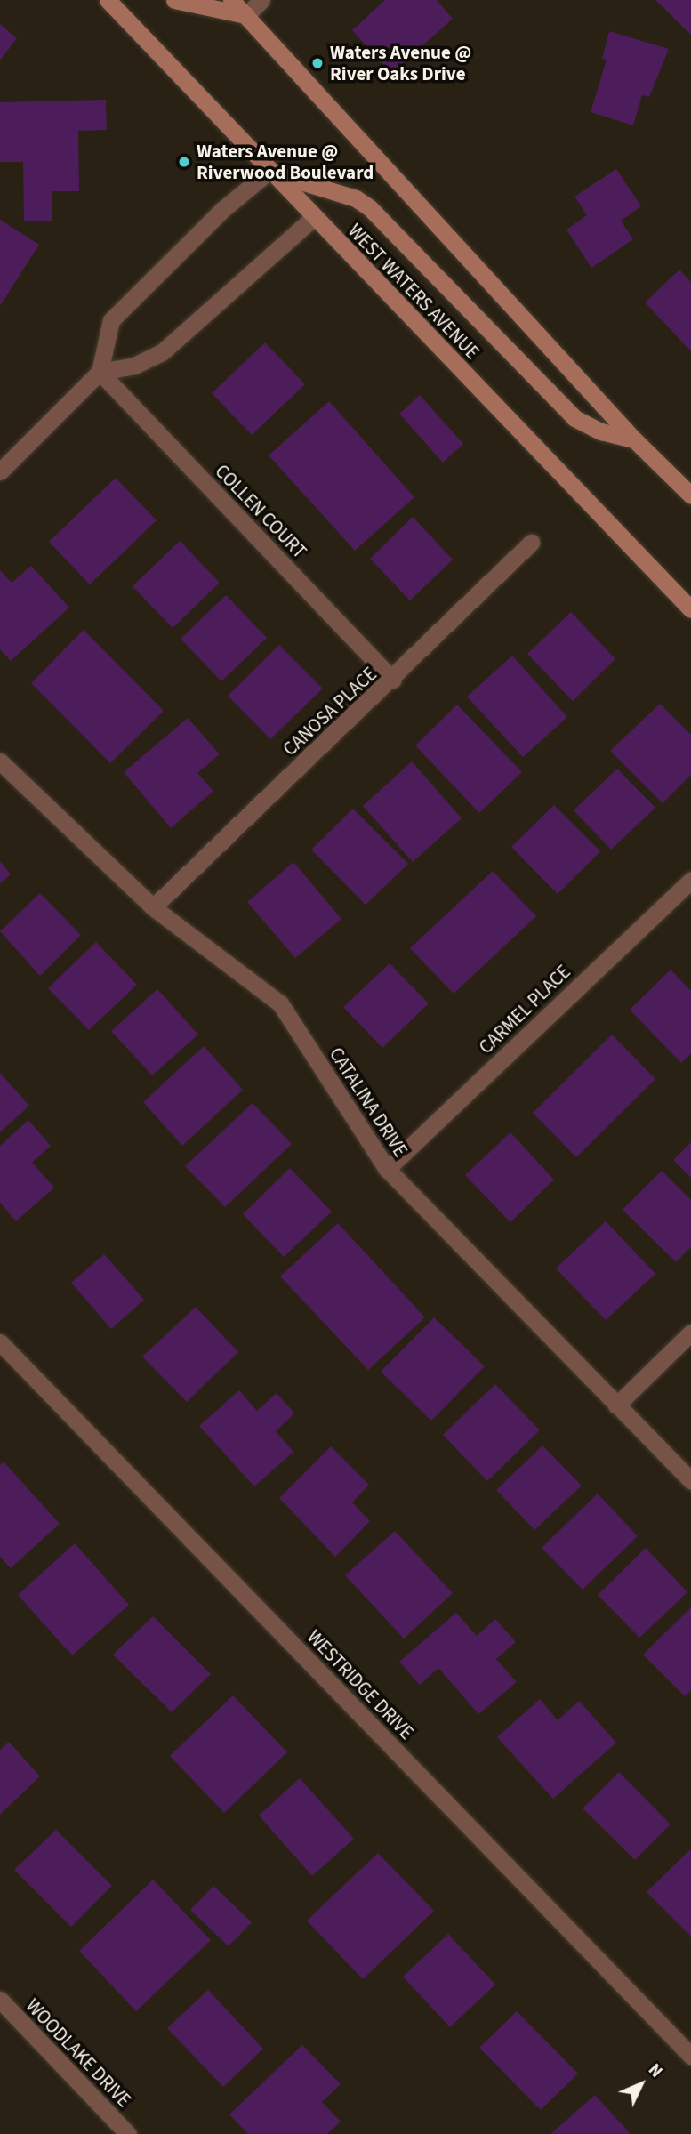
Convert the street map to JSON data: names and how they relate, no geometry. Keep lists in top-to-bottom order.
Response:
{
  "streets": {
    "main road": ["WEST WATERS AVENUE"],
    "street": [
      "COLLEN COURT",
      "CANOSA PLACE",
      "CARMEL PLACE",
      "CATALINA DRIVE",
      "WESTRIDGE DRIVE",
      "WOODLAKE DRIVE"
    ]
  },
  "crossings": [
    ["COLLEN COURT", "CANOSA PLACE"],
    ["CANOSA PLACE", "CATALINA DRIVE"],
    ["CARMEL PLACE", "CATALINA DRIVE"]
  ],
  "places": ["Waters Avenue @ River Oaks Drive", "Waters Avenue @ Riverwood Boulevard"],
  "north": "top right"
}
